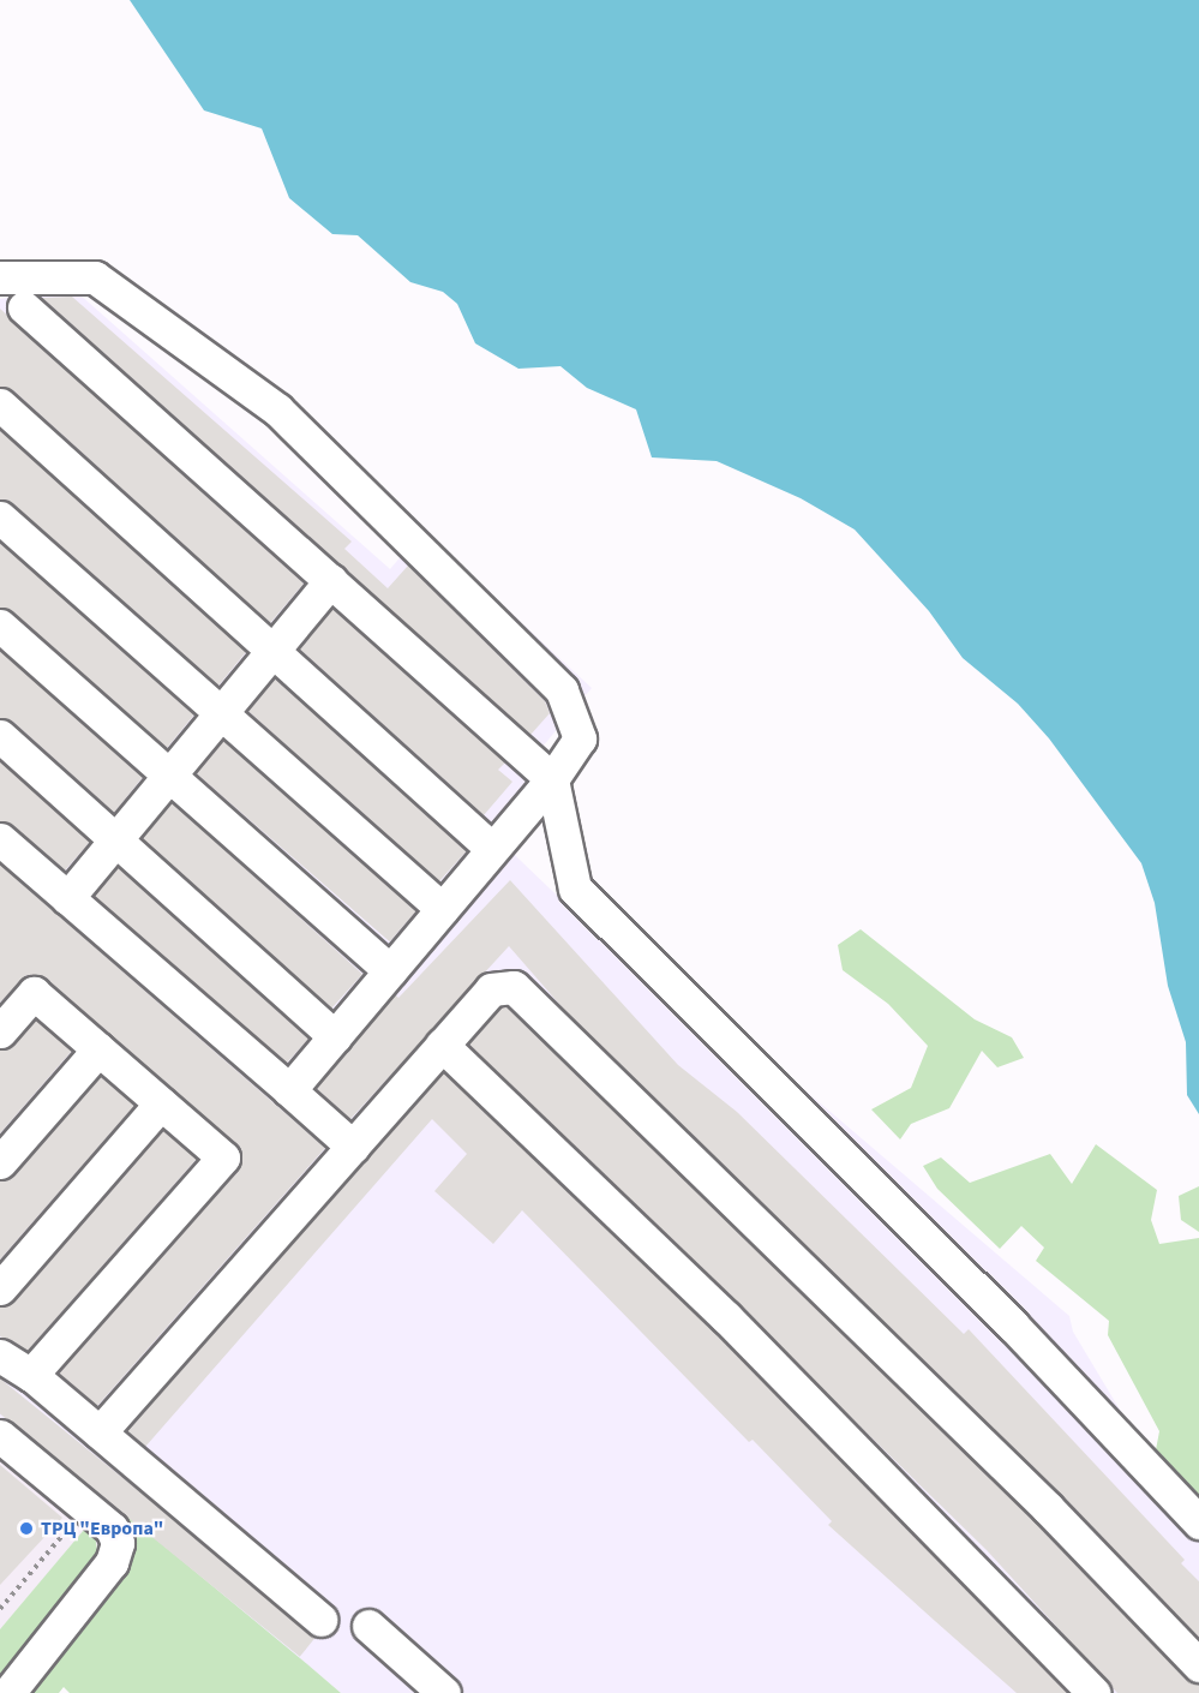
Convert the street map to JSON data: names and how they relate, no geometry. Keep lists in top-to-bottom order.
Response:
{
  "places": ["ТРЦ \"Европа\""]
}
